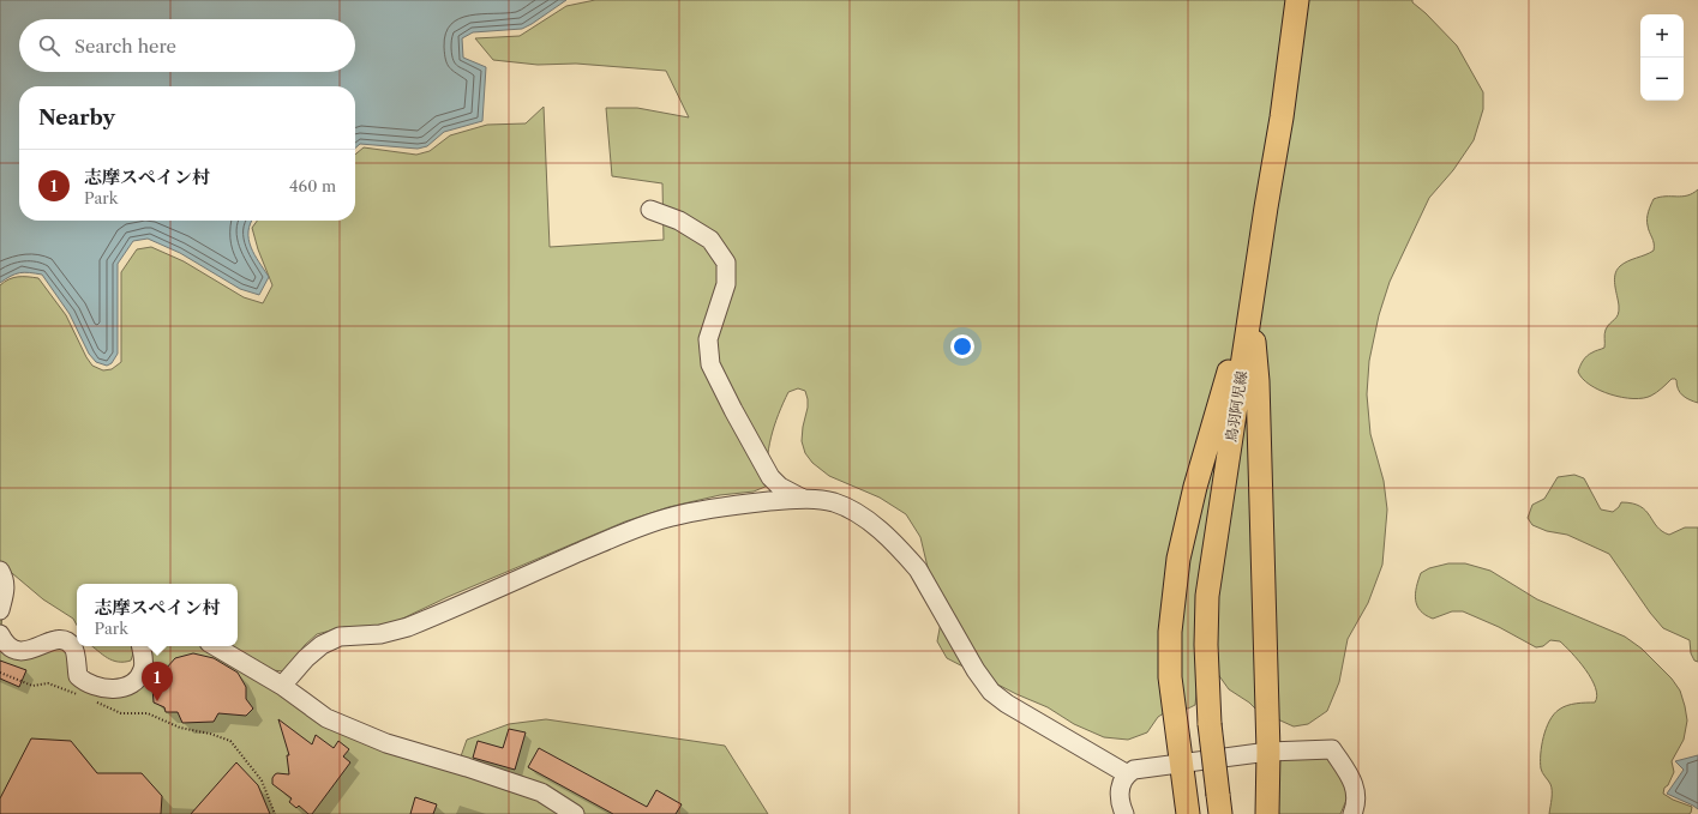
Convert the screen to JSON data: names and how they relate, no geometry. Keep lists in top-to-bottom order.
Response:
{
  "streets": {
    "main road": ["鳥羽阿児線"]
  },
  "page": {
    "map_buttons": ["+", "−"],
    "search": "Search here",
    "heading": "Nearby",
    "list": [
      {
        "mark": "1",
        "name": "志摩スペイン村",
        "note": "Park",
        "value": "460 m"
      }
    ],
    "popup": ["志摩スペイン村", "Park"],
    "pins": "1"
  }
}
